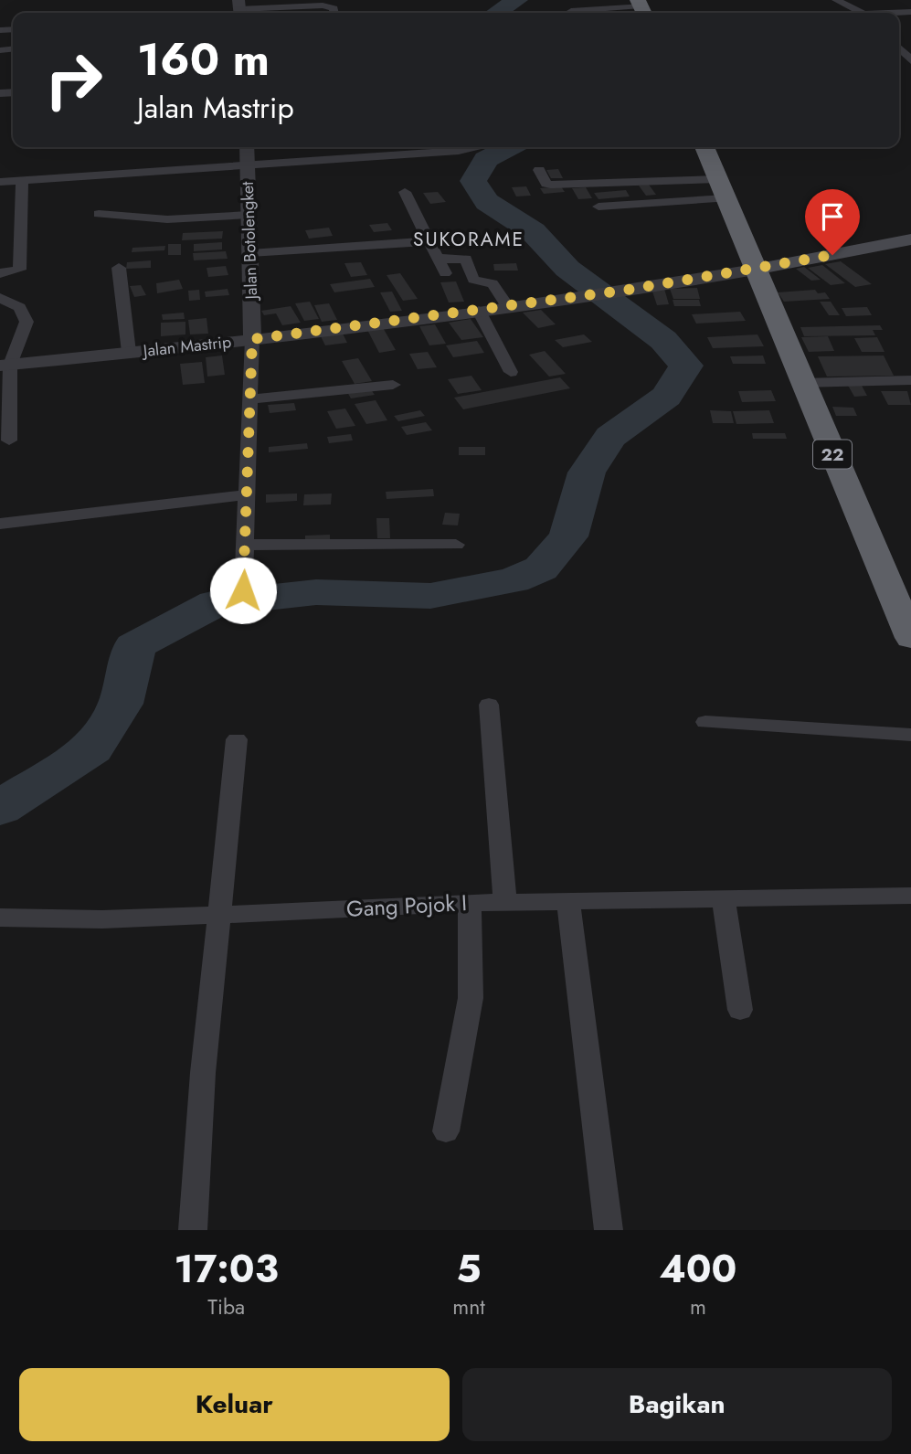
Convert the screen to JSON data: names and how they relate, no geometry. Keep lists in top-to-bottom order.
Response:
{
  "streets": {
    "highway": ["22"],
    "street": ["Jalan Botolengket", "Jalan Mastrip", "Gang Pojok I"]
  },
  "crossings": [
    ["Jalan Botolengket", "Jalan Mastrip"],
    ["Jalan Mastrip", "22"]
  ],
  "districts": ["SUKORAME"],
  "page": {
    "turn": ["160 m", "Jalan Mastrip"],
    "eta": [
      "17:03",
      "Tiba",
      "5",
      "mnt",
      "400",
      "m"
    ],
    "buttons": ["Keluar", "Bagikan"]
  }
}
